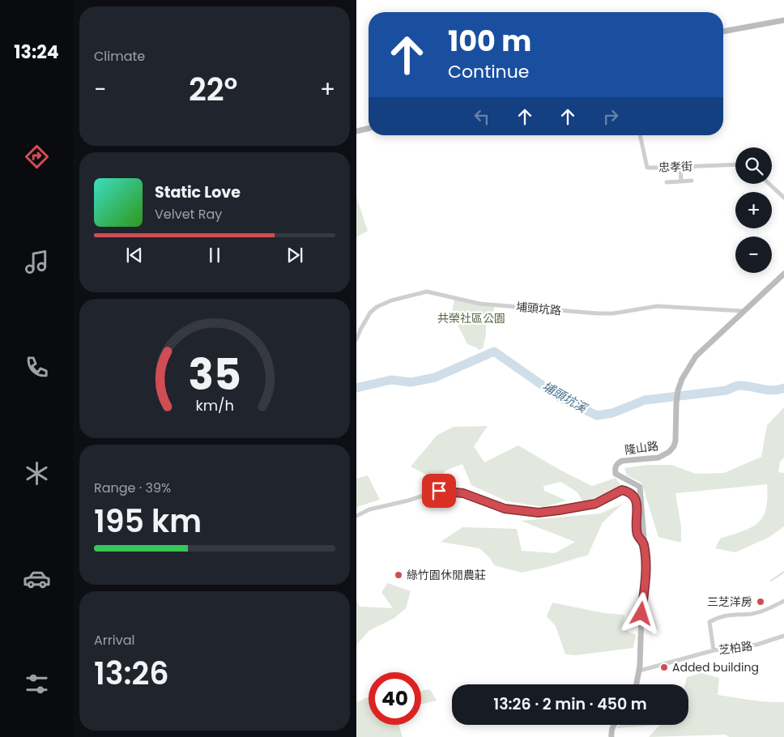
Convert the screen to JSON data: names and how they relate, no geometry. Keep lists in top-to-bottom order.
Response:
{
  "streets": {
    "street": [
      "忠孝街",
      "埔頭坑路",
      "隆山路",
      "芝柏路"
    ]
  },
  "crossings": [
    ["埔頭坑路", "隆山路"],
    ["隆山路", "芝柏路"]
  ],
  "water": ["埔頭坑溪"],
  "parks": ["共榮社區公園"],
  "places": ["綠竹園休閒農莊", "三芝洋房", "Added building"],
  "page": {
    "tabs": "13:24",
    "tile": [
      "Climate",
      ["Range · 39%", "195 km"],
      ["Arrival", "13:26"]
    ],
    "turn": ["100 m", "Continue"],
    "heat": ["−", "22°", "+"],
    "map_buttons": ["+", "−"],
    "song": ["Static Love", "Velvet Ray"],
    "limit": "40",
    "trip": "13:26 · 2 min · 450 m",
    "gauge": ["35", "km/h"]
  }
}
